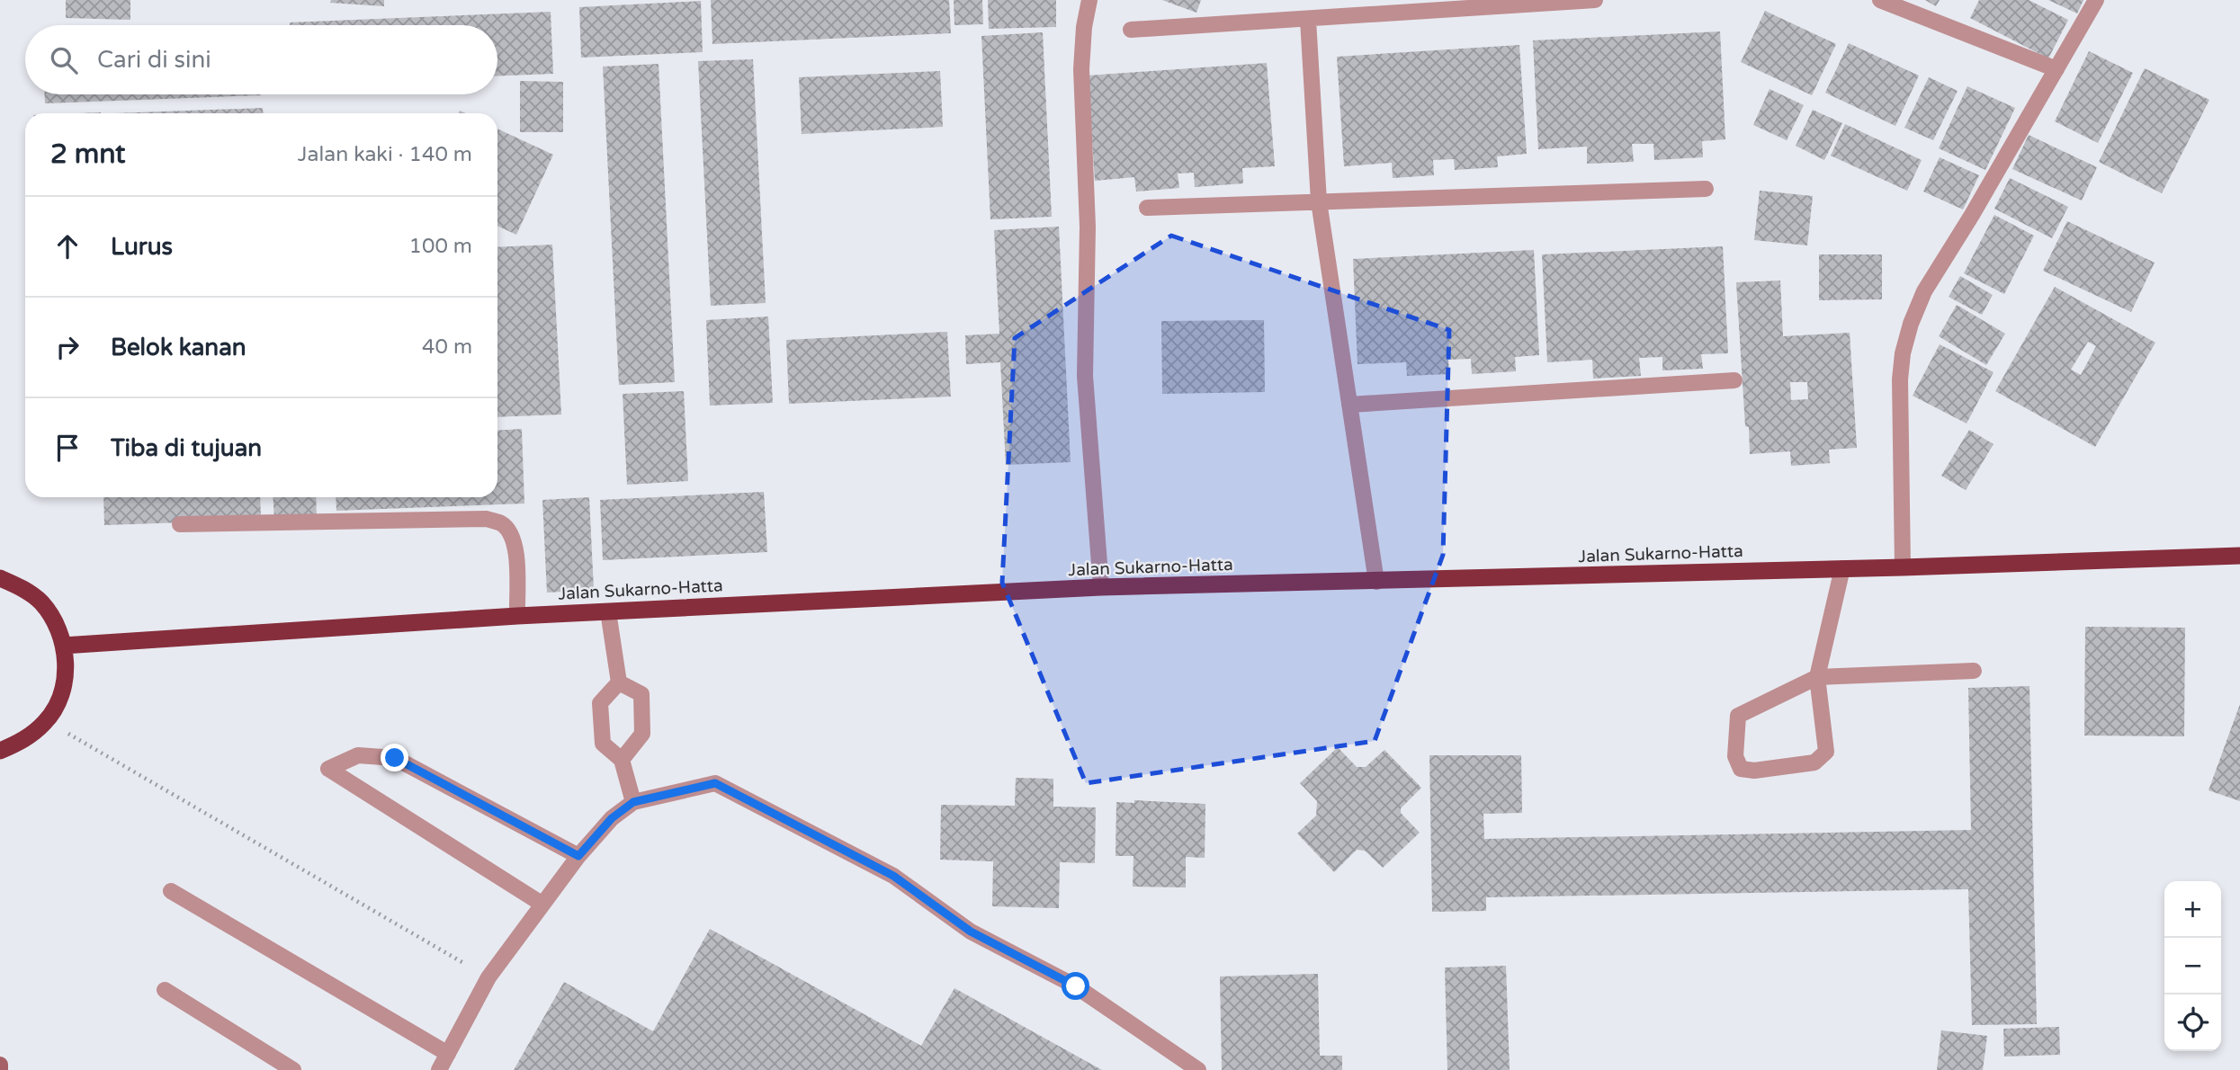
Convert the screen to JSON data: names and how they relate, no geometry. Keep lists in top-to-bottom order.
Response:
{
  "streets": {
    "highway": ["Jalan Sukarno-Hatta"]
  },
  "page": {
    "search": "Cari di sini",
    "heading": ["2 mnt", "Jalan kaki · 140 m"],
    "list": [
      ["Lurus", "100 m"],
      ["Belok kanan", "40 m"],
      "Tiba di tujuan"
    ],
    "map_buttons": ["+", "−"]
  }
}
